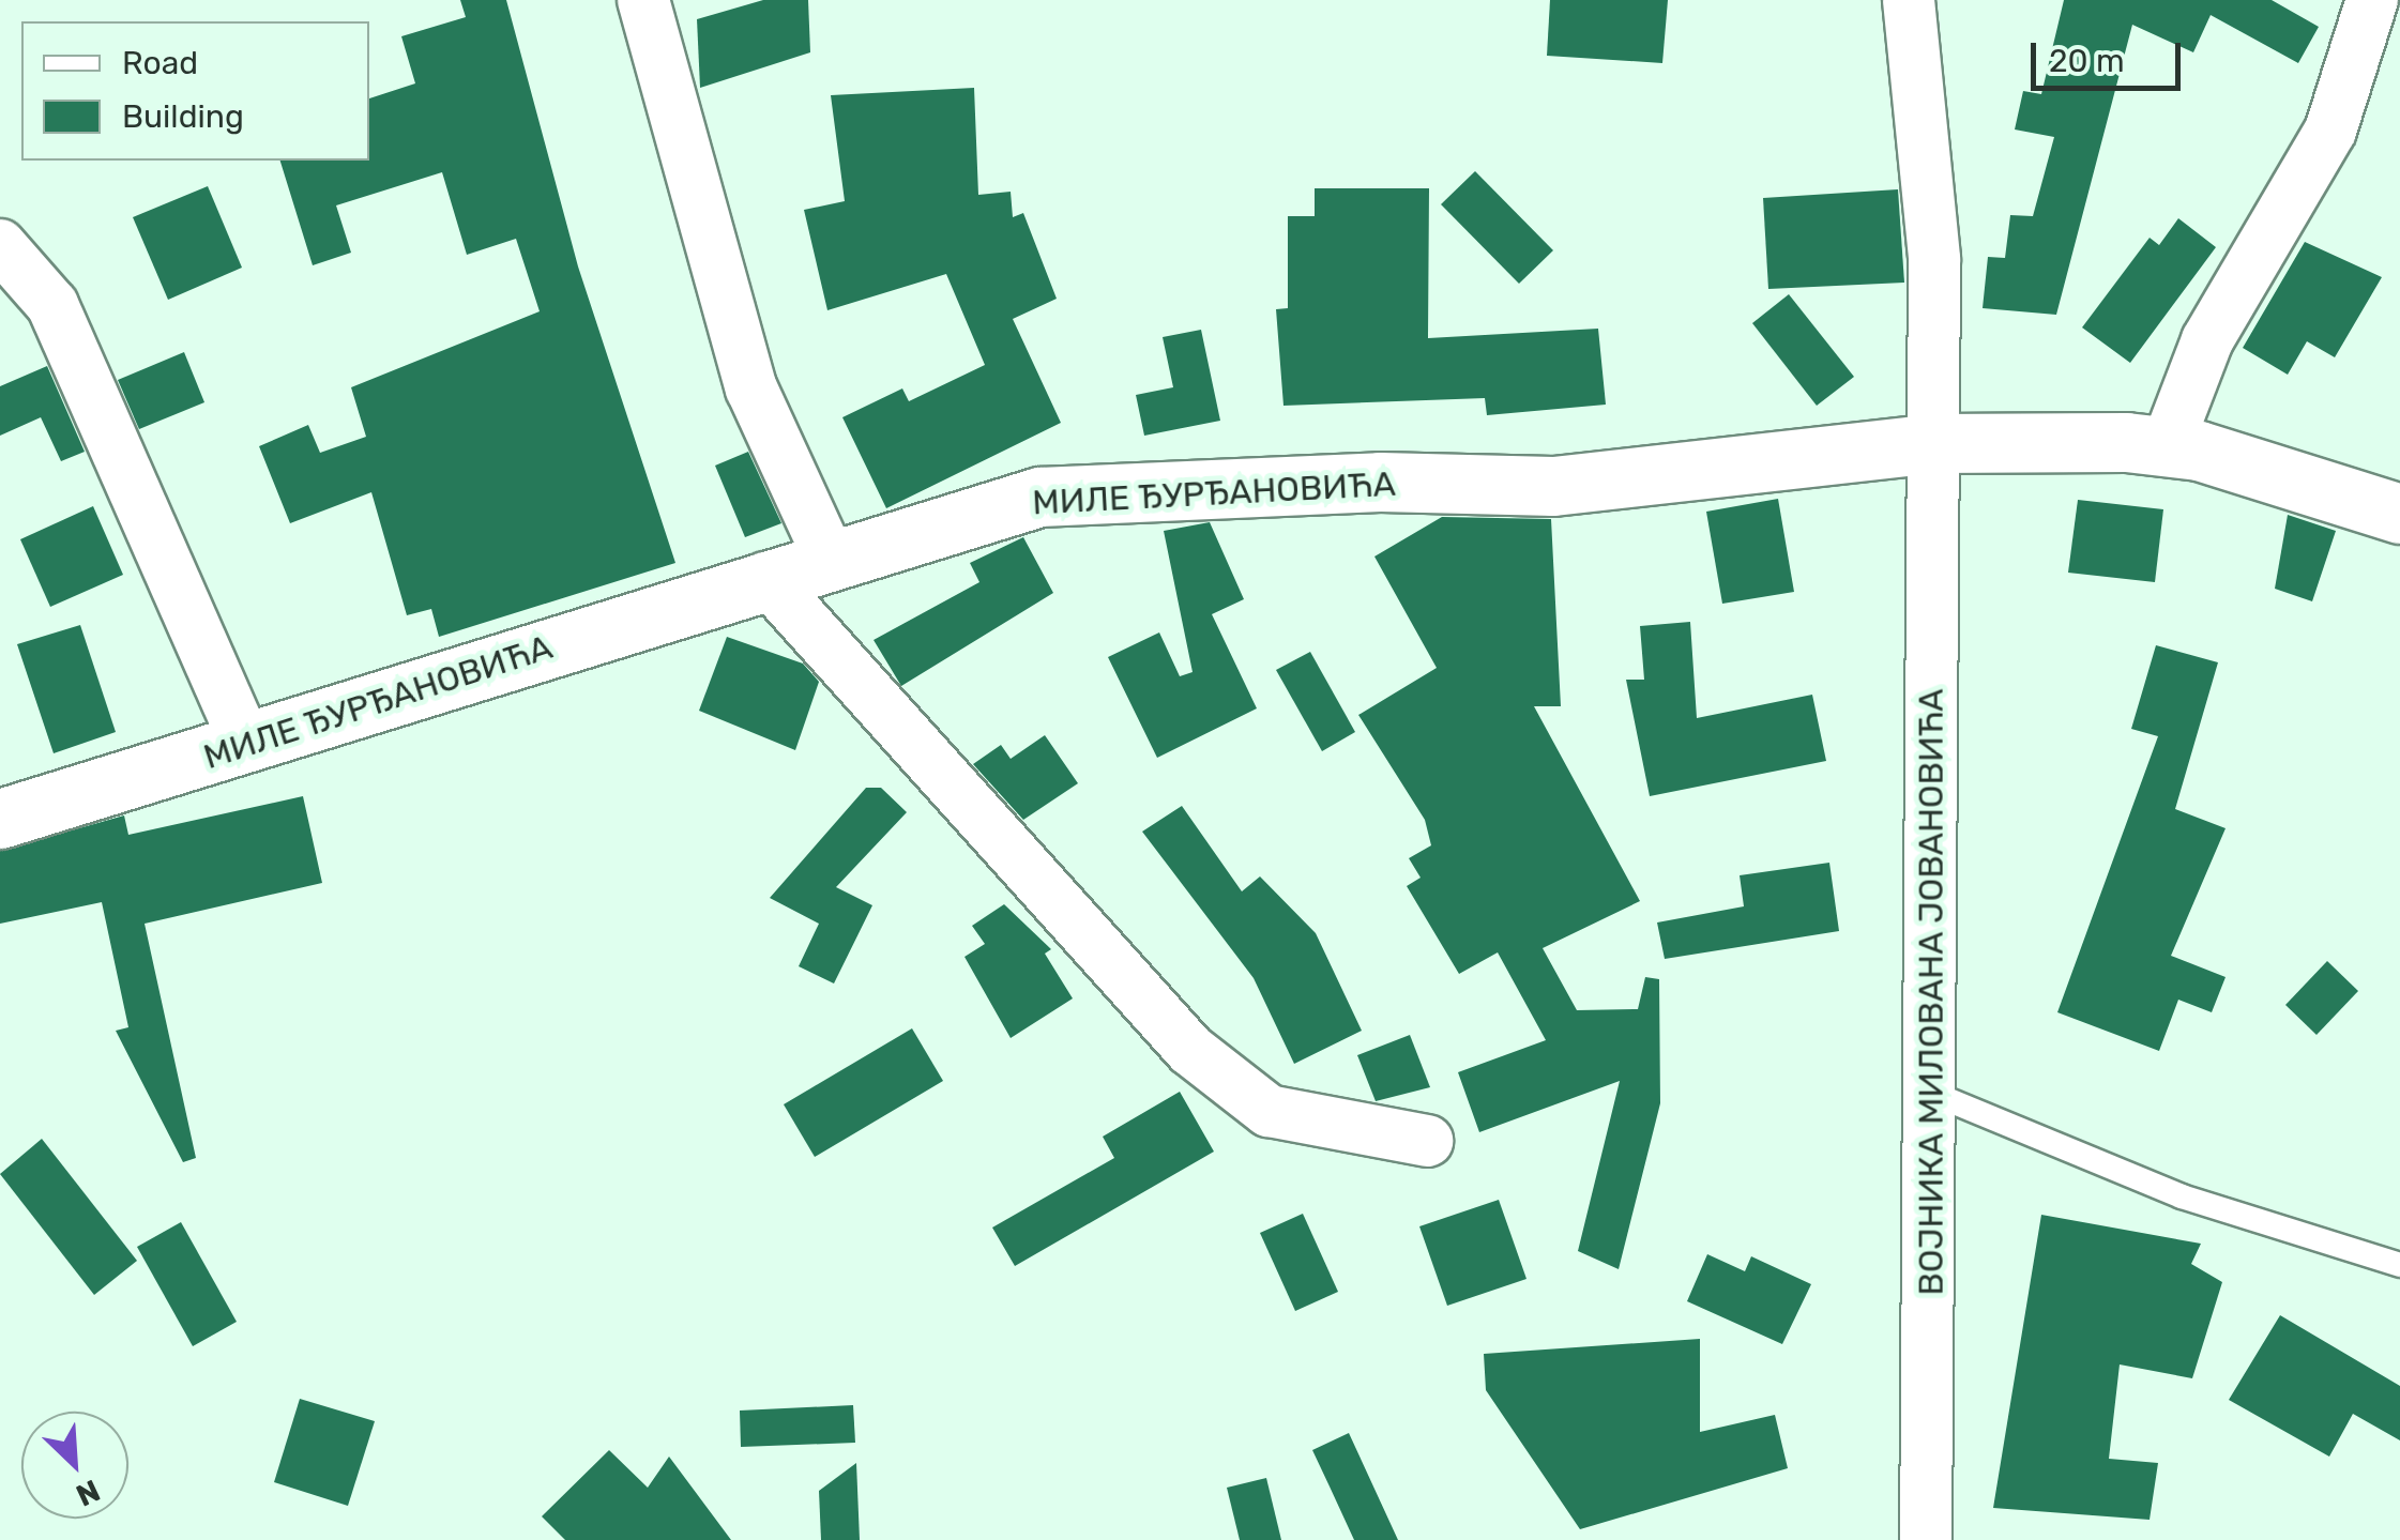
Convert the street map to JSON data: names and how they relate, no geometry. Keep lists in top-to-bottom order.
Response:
{
  "streets": {
    "street": ["МИЛЕ ЂУРЂАНОВИЋА", "ВОЈНИКА МИЛОВАНА ЈОВАНОВИЋА"]
  },
  "crossings": [
    ["МИЛЕ ЂУРЂАНОВИЋА", "ВОЈНИКА МИЛОВАНА ЈОВАНОВИЋА"]
  ],
  "legend": ["Road", "Building"],
  "scale_bar": "20 m",
  "north": "bottom right"
}
